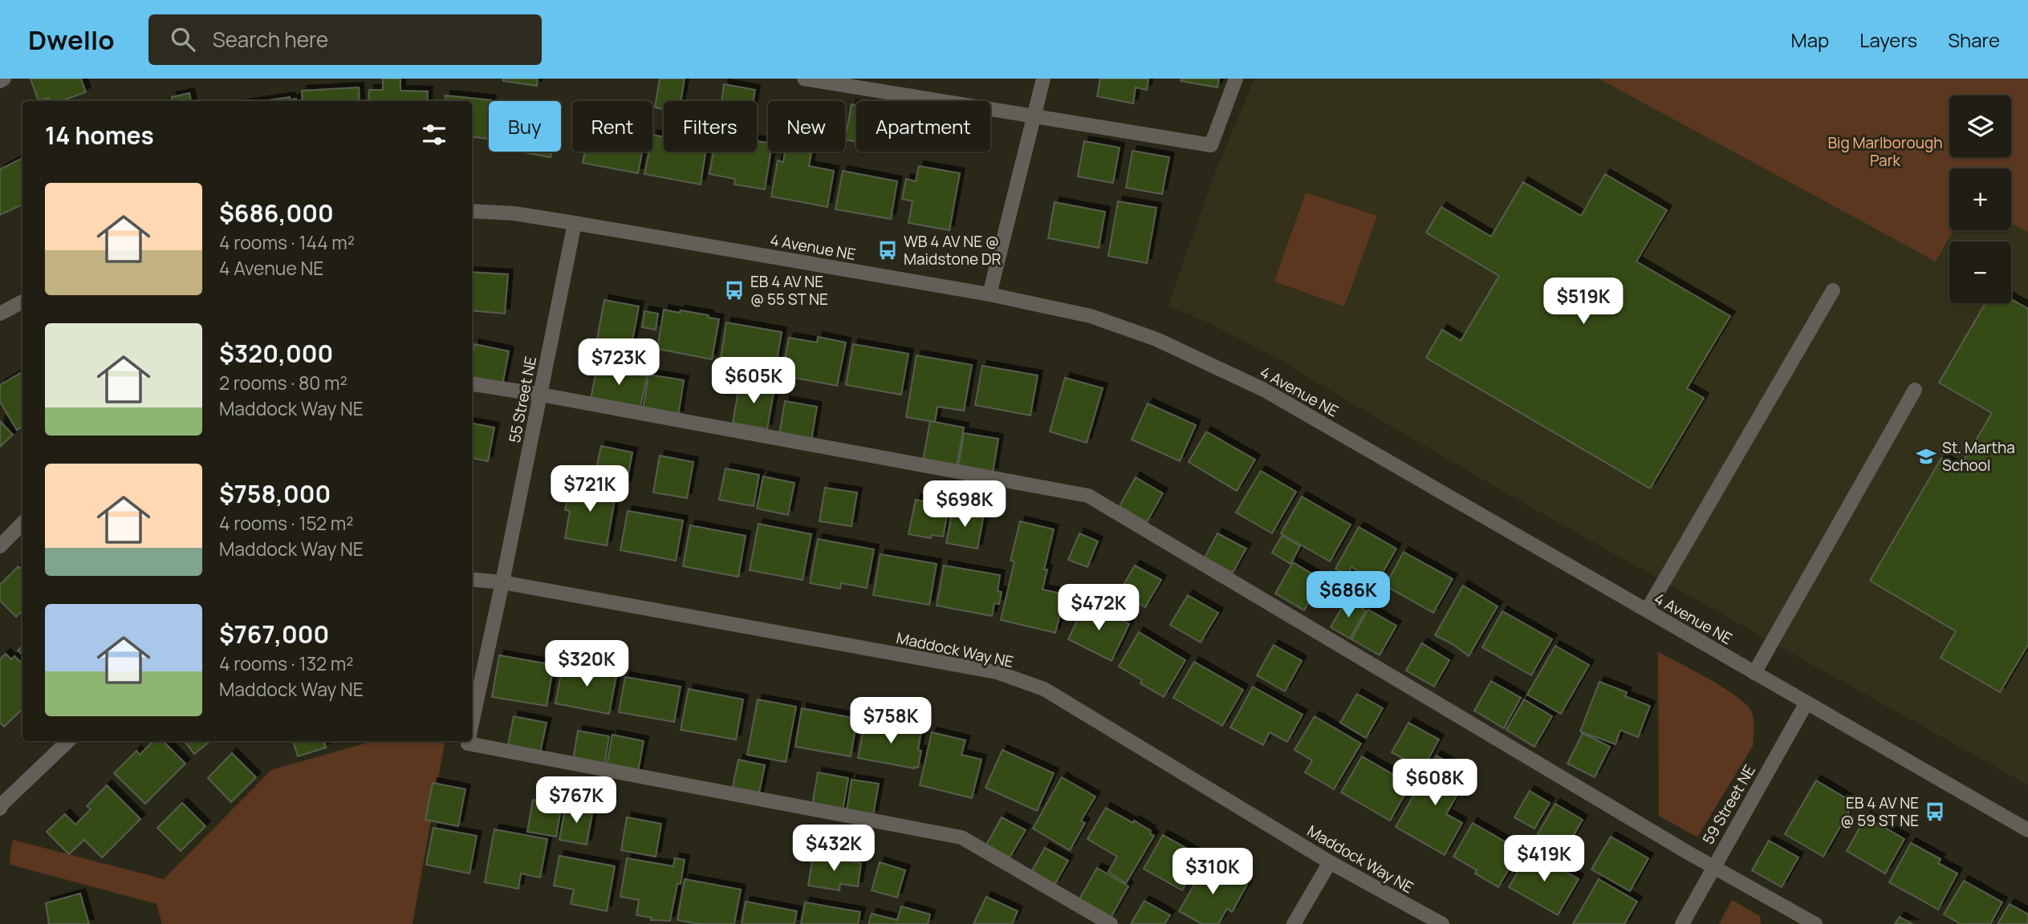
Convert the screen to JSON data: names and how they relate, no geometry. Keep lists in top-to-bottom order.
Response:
{
  "streets": {
    "street": [
      "4 Avenue NE",
      "55 Street NE",
      "Maddock Way NE",
      "59 Street NE"
    ]
  },
  "crossings": [
    ["4 Avenue NE", "55 Street NE"],
    ["4 Avenue NE", "59 Street NE"],
    ["55 Street NE", "Maddock Way NE"]
  ],
  "parks": ["Big Marlborough Park"],
  "places": {
    "bus stop": ["WB 4 AV NE @ Maidstone DR", "EB 4 AV NE @ 55 ST NE", "EB 4 AV NE @ 59 ST NE"],
    "school or university": ["St. Martha School"]
  },
  "page": {
    "header": "Dwello",
    "search": "Search here",
    "nav": ["Map", "Layers", "Share"],
    "map_buttons": ["+", "−"],
    "chip": [
      "Buy",
      "Rent",
      "Filters",
      "New",
      "Apartment"
    ],
    "heading": "14 homes",
    "list": [
      {
        "name": "$686,000",
        "note": "4 rooms · 144 m² · 4 Avenue NE"
      },
      {
        "name": "$320,000",
        "note": "2 rooms · 80 m² · Maddock Way NE"
      },
      {
        "name": "$758,000",
        "note": "4 rooms · 152 m² · Maddock Way NE"
      },
      {
        "name": "$767,000",
        "note": "4 rooms · 132 m² · Maddock Way NE"
      }
    ],
    "price": [
      "$519K",
      "$723K",
      "$605K",
      "$721K",
      "$698K",
      "$686K",
      "$472K",
      "$320K",
      "$758K",
      "$608K",
      "$767K",
      "$432K",
      "$419K",
      "$310K"
    ]
  }
}
